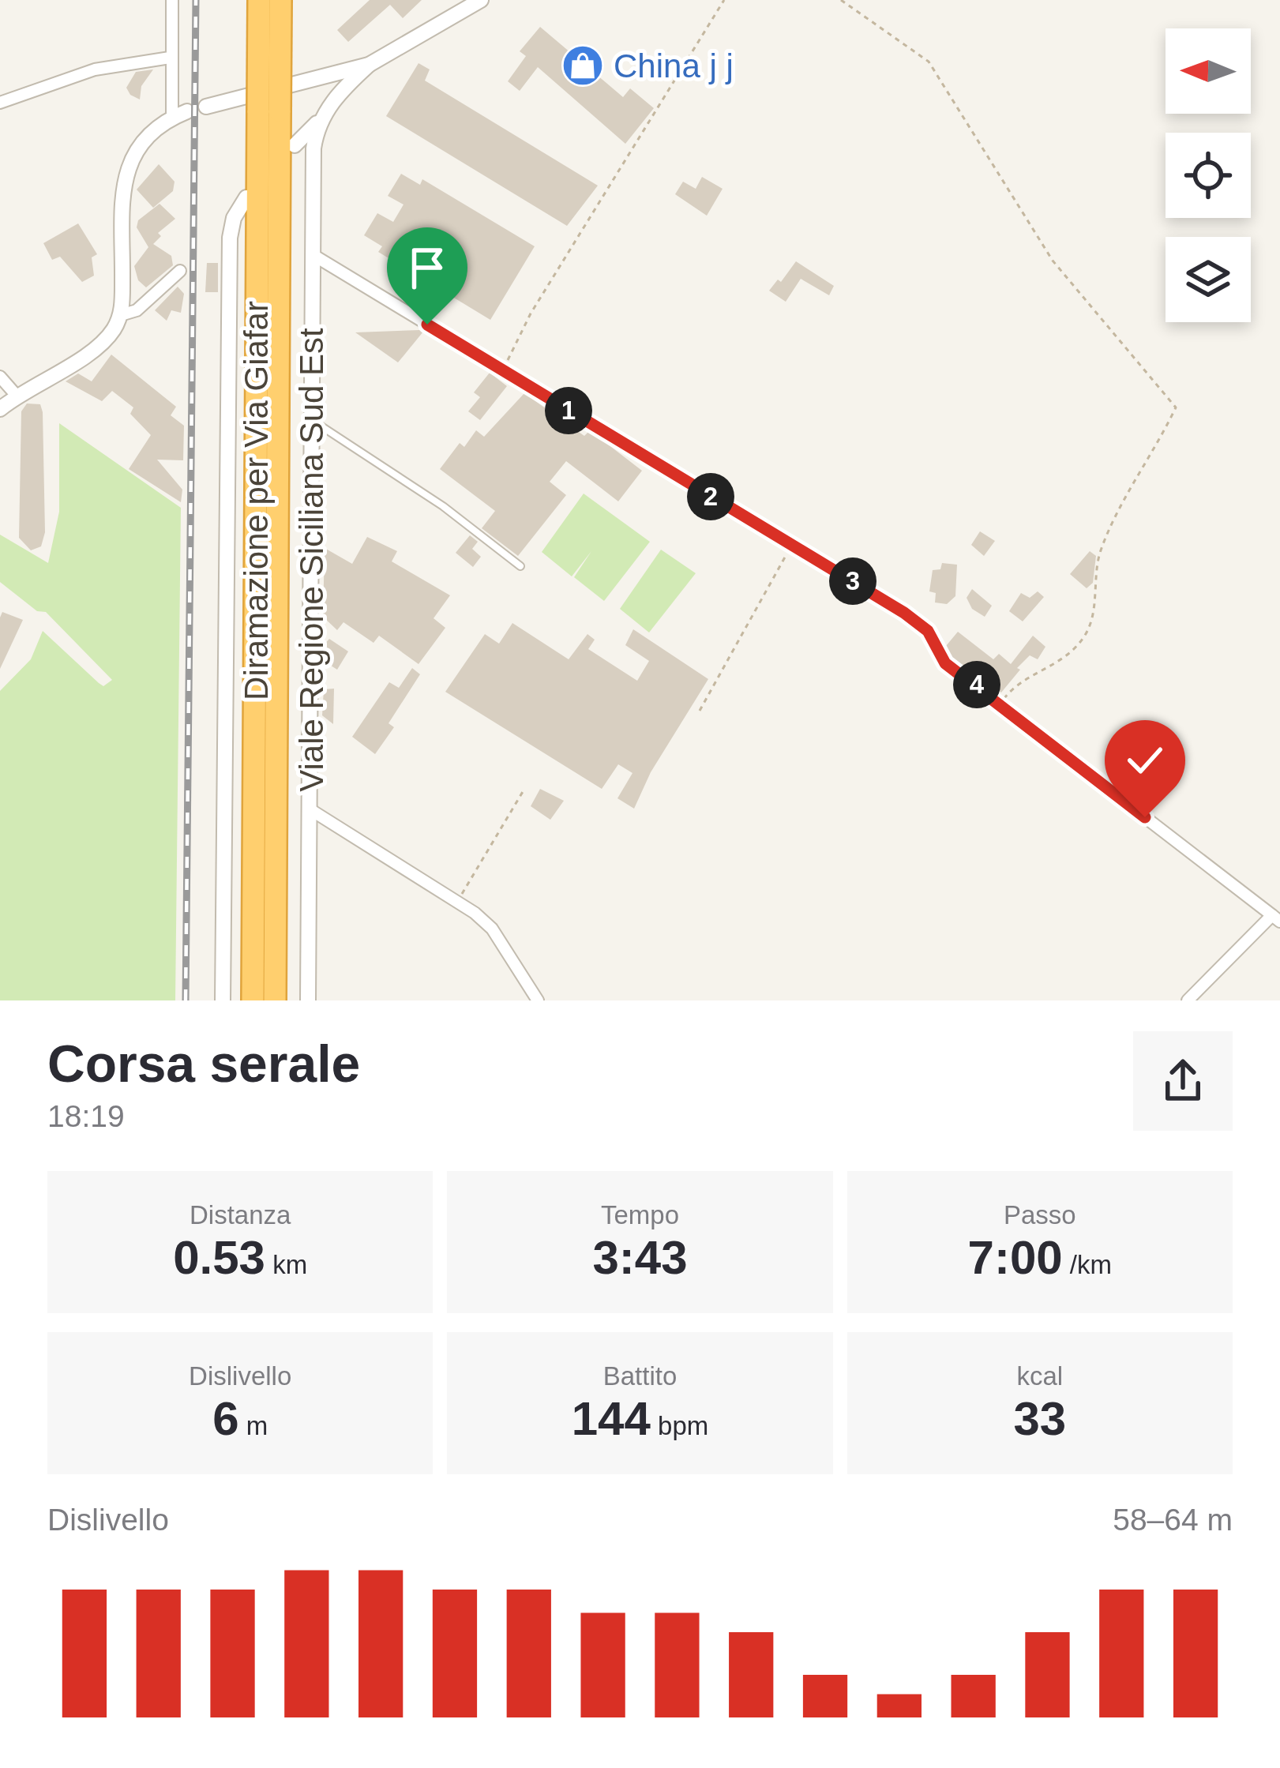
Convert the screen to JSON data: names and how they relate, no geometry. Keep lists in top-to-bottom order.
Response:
{
  "streets": {
    "highway": ["Diramazione per Via Giafar"],
    "street": ["Viale Regione Siciliana Sud Est"]
  },
  "places": {
    "shop": ["China j j"]
  },
  "north": "left",
  "page": {
    "pins": [
      "1",
      "2",
      "3",
      "4"
    ],
    "heading": ["Corsa serale", "18:19"],
    "stats": [
      ["Distanza", "0.53 km"],
      ["Tempo", "3:43"],
      ["Passo", "7:00 /km"],
      ["Dislivello", "6 m"],
      ["Battito", "144 bpm"],
      ["kcal", "33"]
    ],
    "chart": ["Dislivello", "58–64 m"]
  }
}
